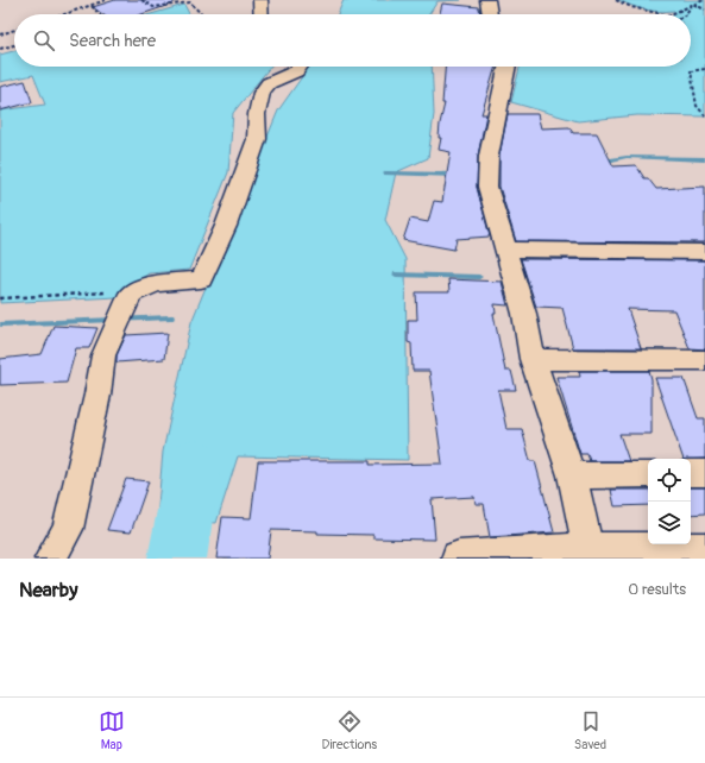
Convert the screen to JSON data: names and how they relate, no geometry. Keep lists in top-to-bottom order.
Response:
{
  "page": {
    "search": "Search here",
    "heading": ["Nearby", "0 results"],
    "nav": ["Map", "Directions", "Saved"]
  }
}
